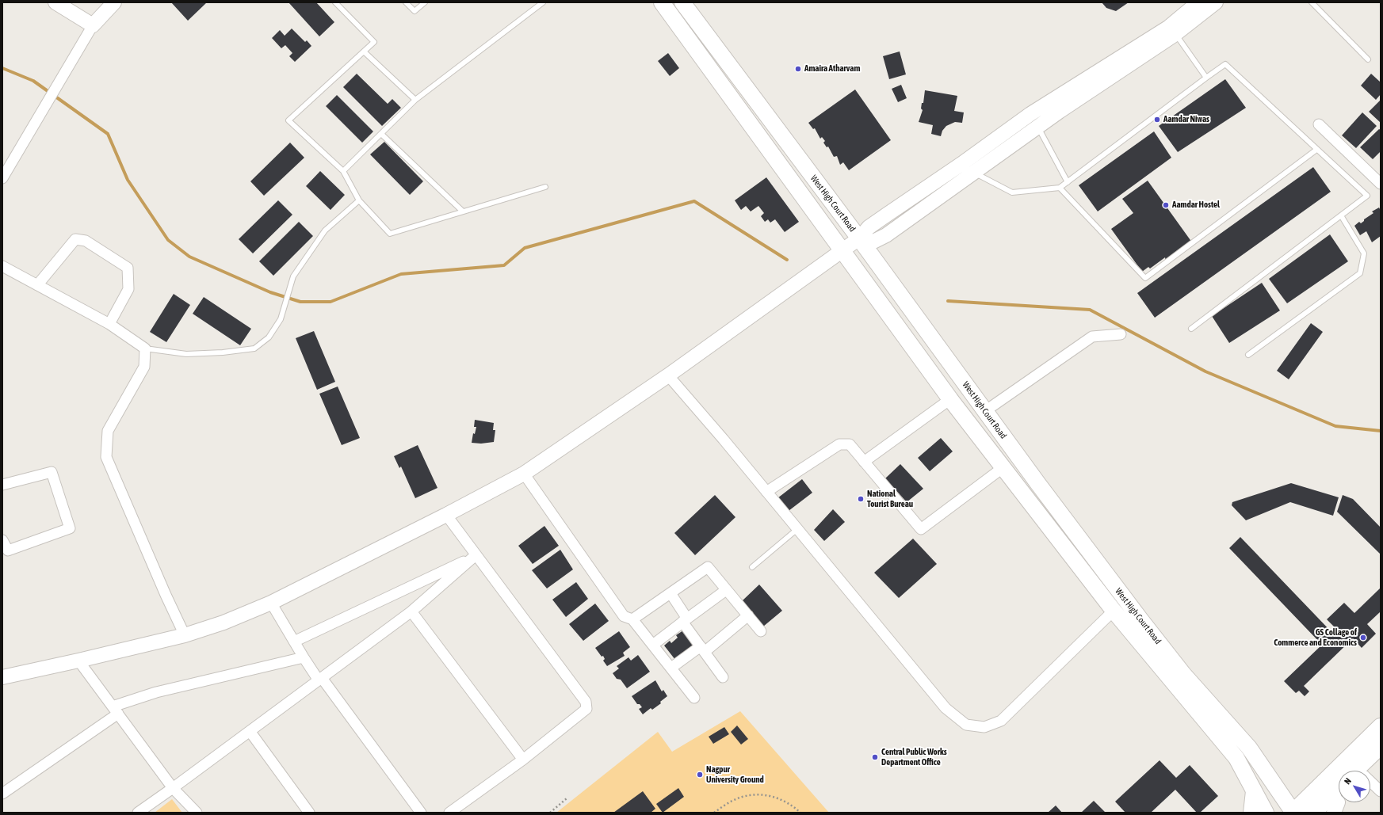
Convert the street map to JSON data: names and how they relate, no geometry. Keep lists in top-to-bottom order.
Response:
{
  "streets": {
    "main road": ["West High Court Road"]
  },
  "places": [
    "Amaira Atharvam",
    "Aamdar Niwas",
    "Aamdar Hostel",
    "National Tourist Bureau",
    "GS Collage of Commerce and Economics",
    "Central Public Works Department Office",
    "Nagpur University Ground"
  ],
  "north": "top left"
}
